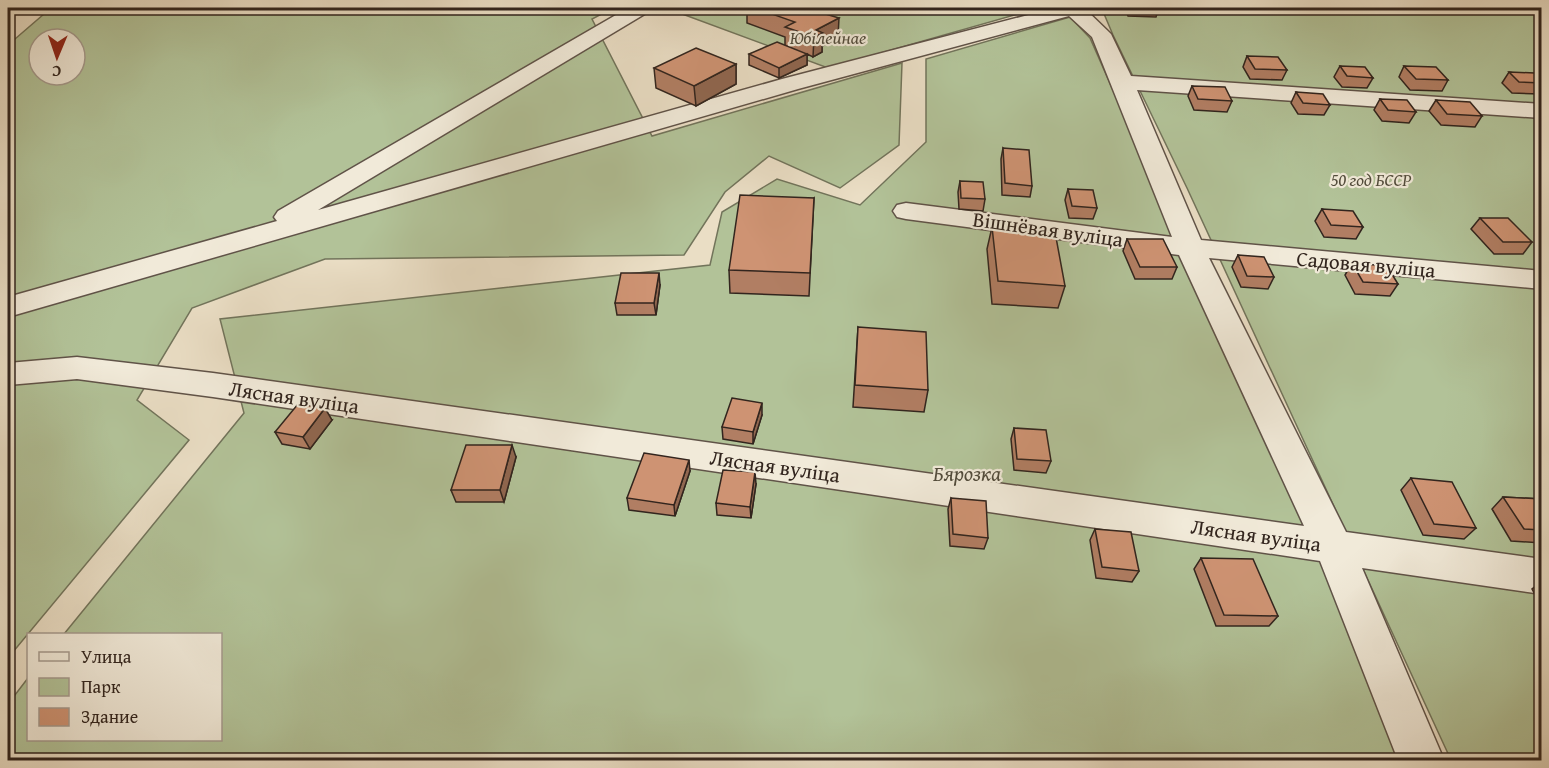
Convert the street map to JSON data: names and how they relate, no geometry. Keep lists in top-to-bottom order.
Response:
{
  "streets": {
    "street": ["Вішнёвая вуліца", "Садовая вуліца", "Лясная вуліца"]
  },
  "crossings": [
    ["Вішнёвая вуліца", "Садовая вуліца"]
  ],
  "parks": ["Юбілейнае", "50 год БССР", "Бярозка"],
  "legend": ["Улица", "Парк", "Здание"],
  "north": "bottom"
}
